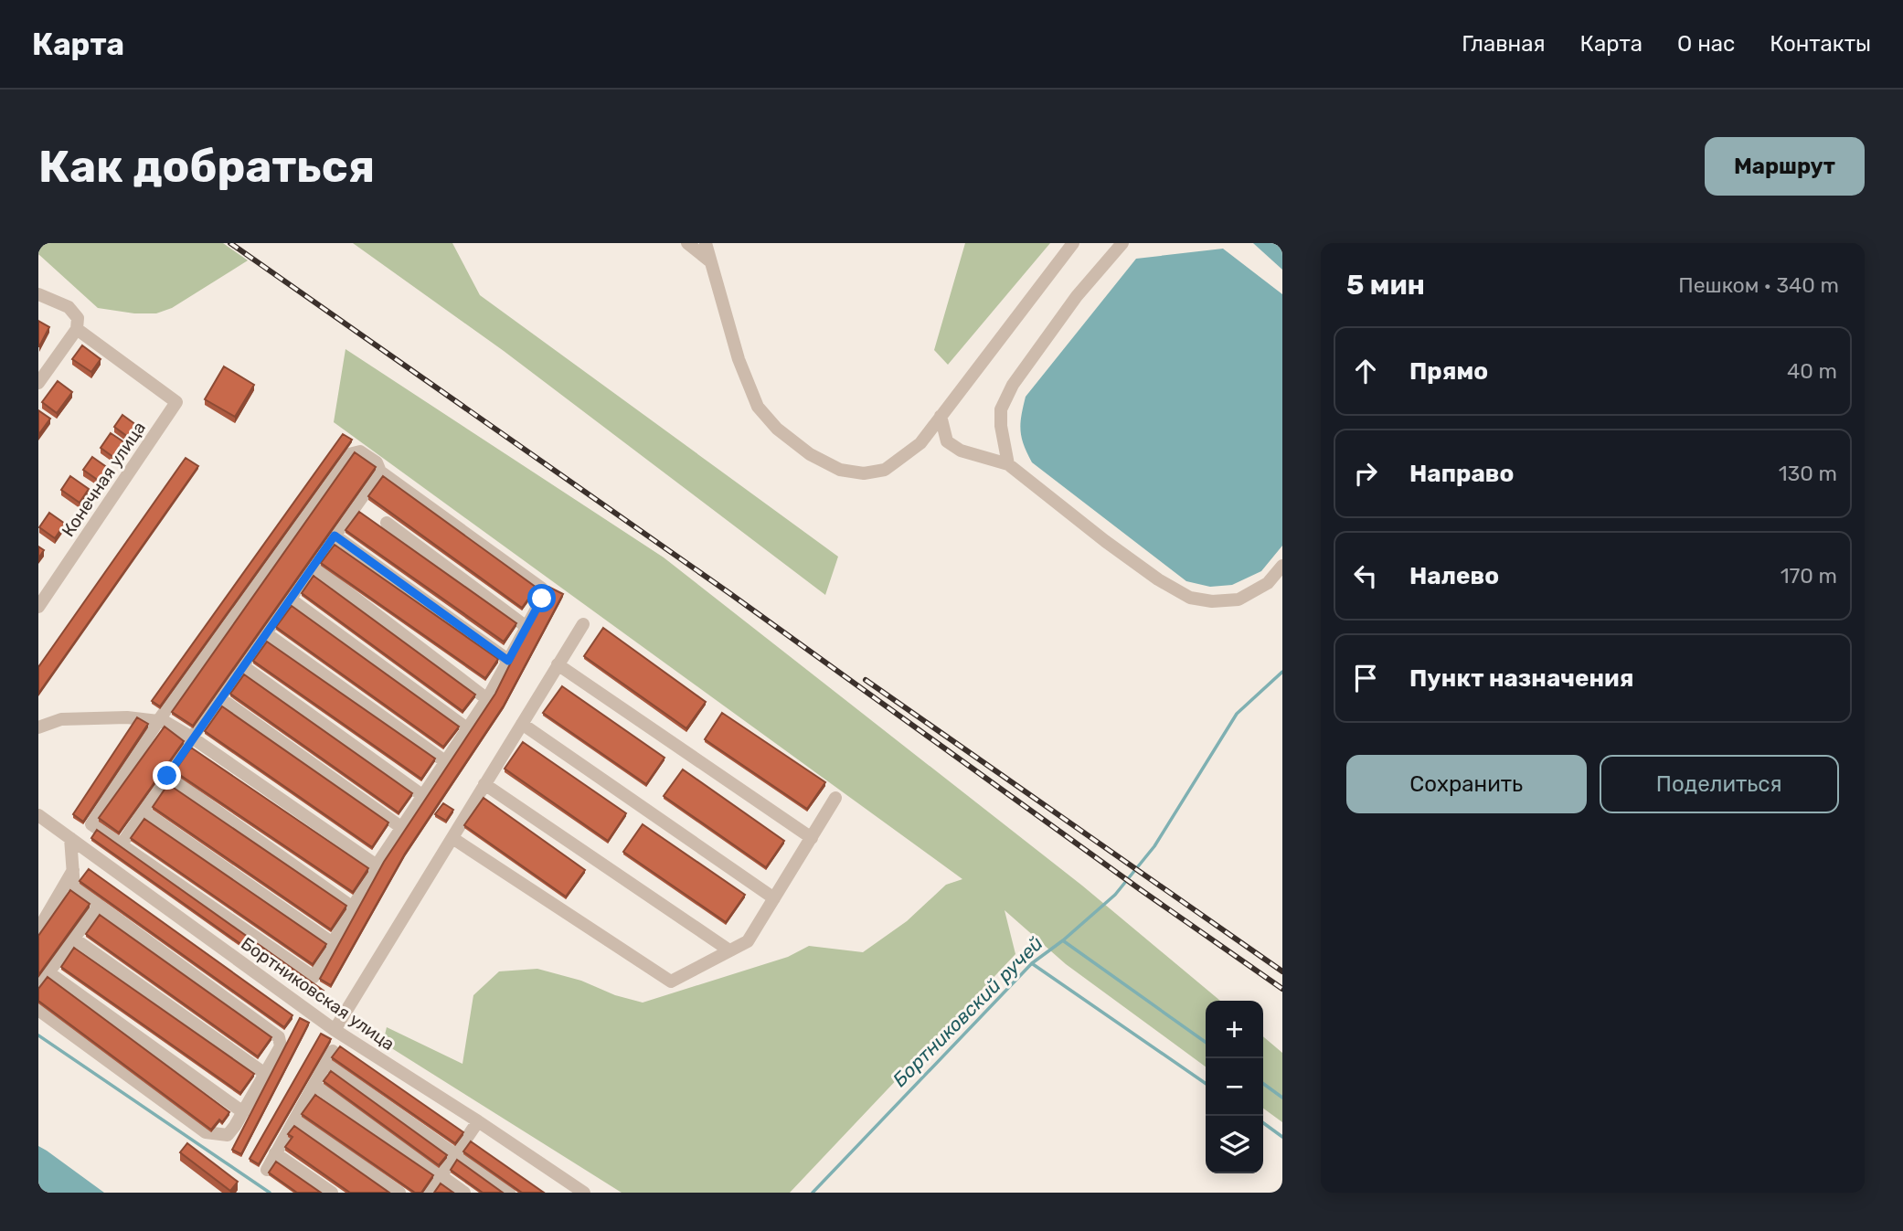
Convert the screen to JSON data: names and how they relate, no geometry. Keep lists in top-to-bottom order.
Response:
{
  "streets": {
    "street": ["Конечная улица", "Бортниковская улица"]
  },
  "water": ["Бортниковский ручей"],
  "page": {
    "header": "Карта",
    "nav": [
      "Главная",
      "Карта",
      "О нас",
      "Контакты"
    ],
    "buttons": [
      "Маршрут",
      ["Сохранить", "Поделиться"]
    ],
    "title": "Как добраться",
    "heading": ["5 мин", "Пешком · 340 m"],
    "list": [
      ["Прямо", "40 m"],
      ["Направо", "130 m"],
      ["Налево", "170 m"],
      "Пункт назначения"
    ],
    "map_buttons": ["+", "−"]
  }
}
